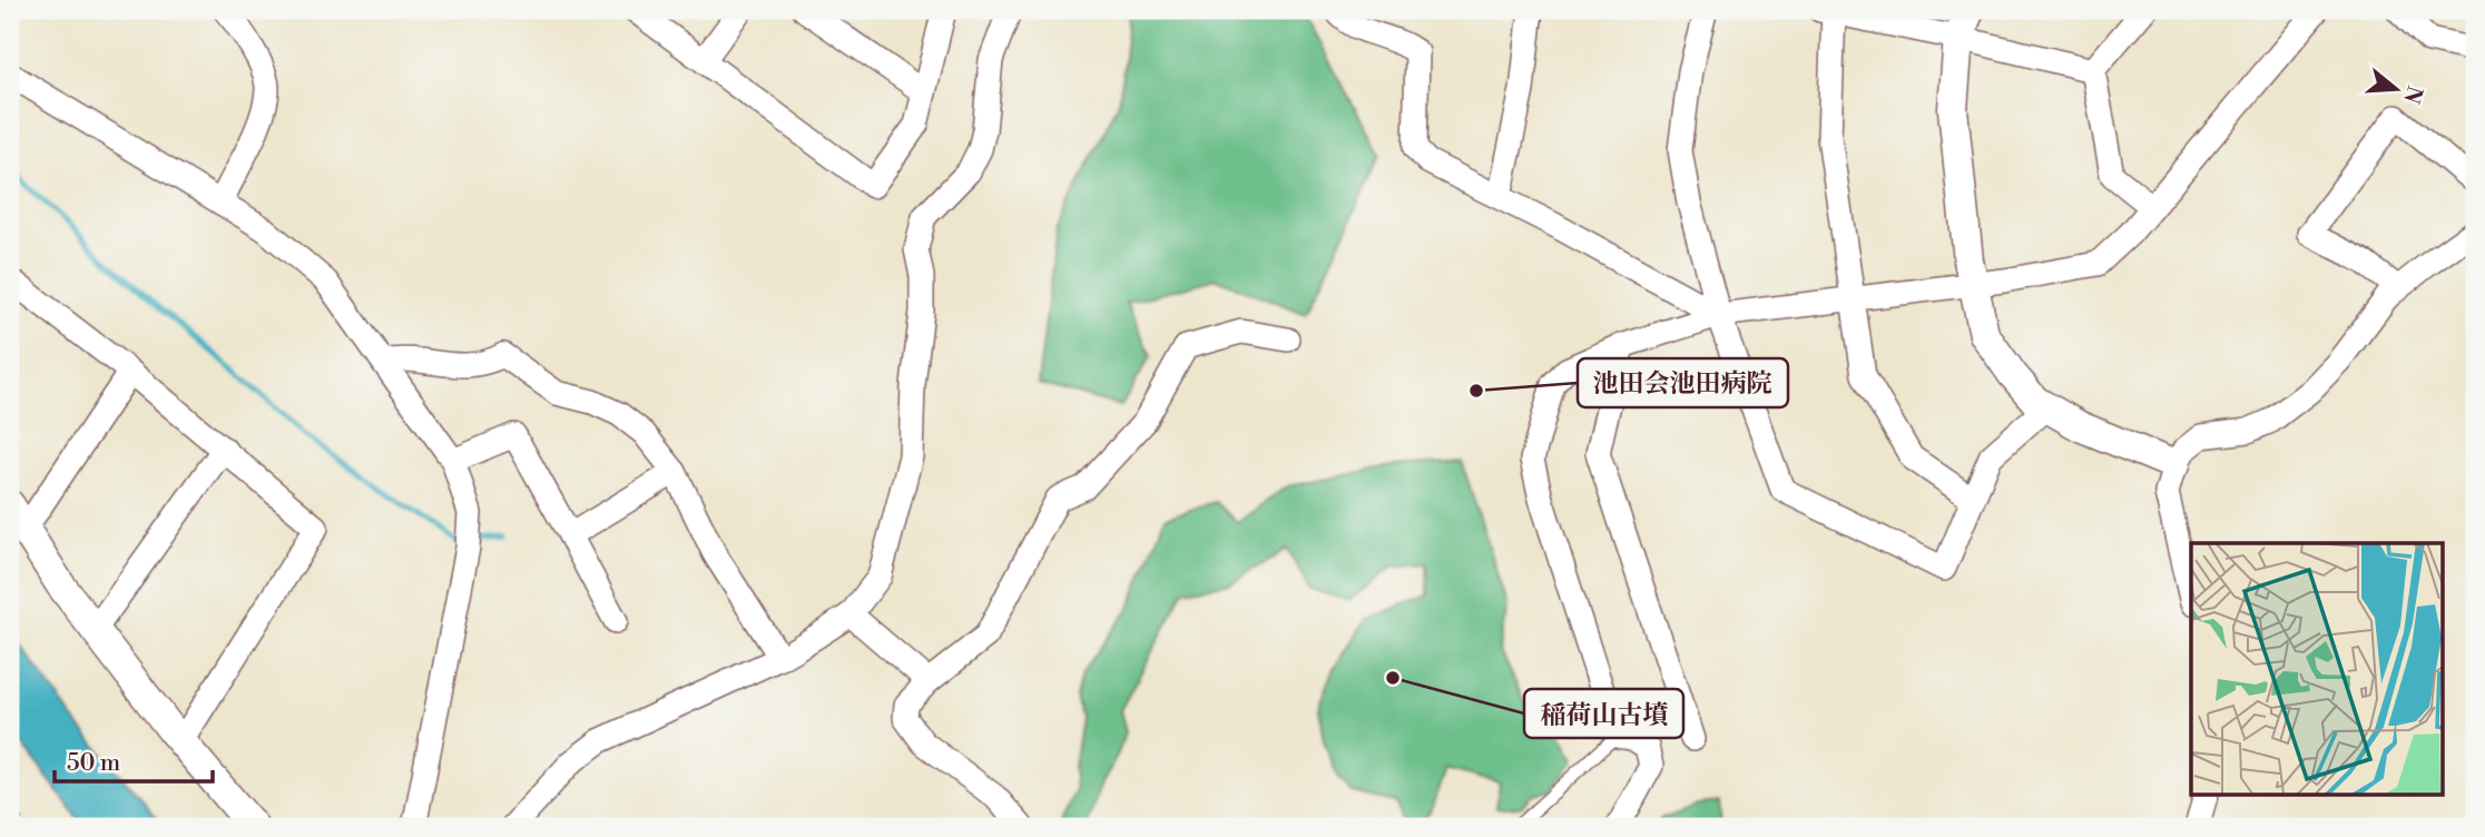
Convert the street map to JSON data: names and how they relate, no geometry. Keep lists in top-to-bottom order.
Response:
{
  "places": ["池田会池田病院", "稲荷山古墳"],
  "scale_bar": "50 m",
  "north": "right"
}
